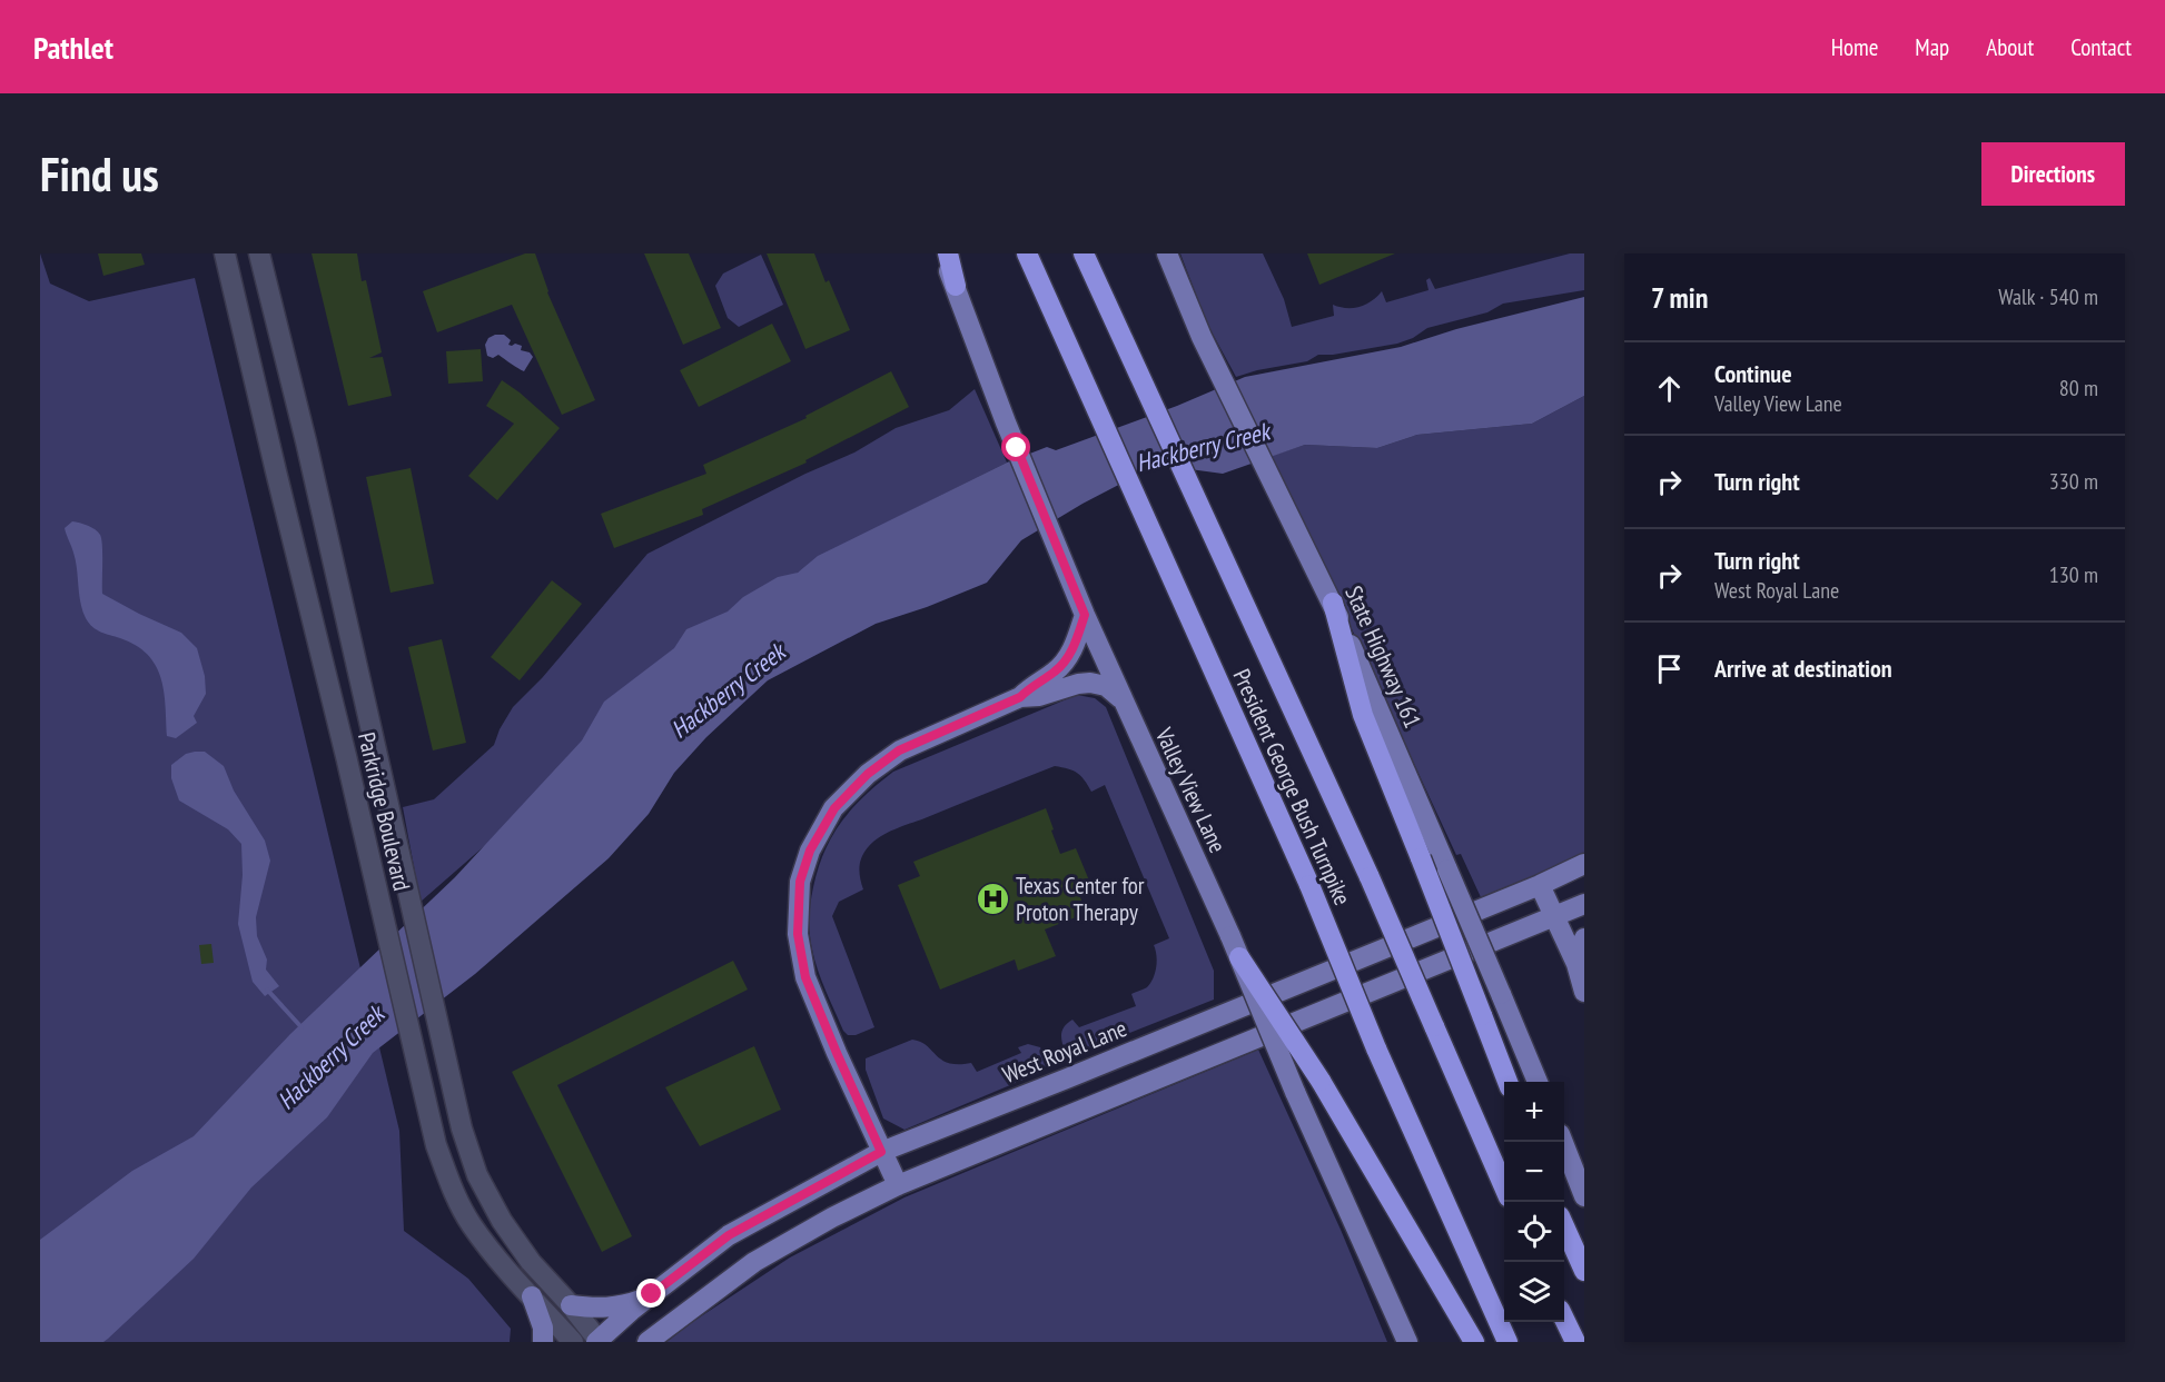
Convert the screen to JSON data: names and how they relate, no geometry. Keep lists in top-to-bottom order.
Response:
{
  "streets": {
    "highway": ["President George Bush Turnpike"],
    "main road": ["State Highway 161", "Valley View Lane", "West Royal Lane"],
    "street": ["Parkridge Boulevard"]
  },
  "crossings": [
    ["Parkridge Boulevard", "West Royal Lane"]
  ],
  "water": ["Hackberry Creek"],
  "places": {
    "hospital": ["Texas Center for Proton Therapy"]
  },
  "page": {
    "header": "Pathlet",
    "nav": [
      "Home",
      "Map",
      "About",
      "Contact"
    ],
    "buttons": "Directions",
    "title": "Find us",
    "heading": ["7 min", "Walk · 540 m"],
    "list": [
      ["Continue", "Valley View Lane", "80 m"],
      ["Turn right", "330 m"],
      ["Turn right", "West Royal Lane", "130 m"],
      "Arrive at destination"
    ],
    "map_buttons": ["+", "−"]
  }
}
